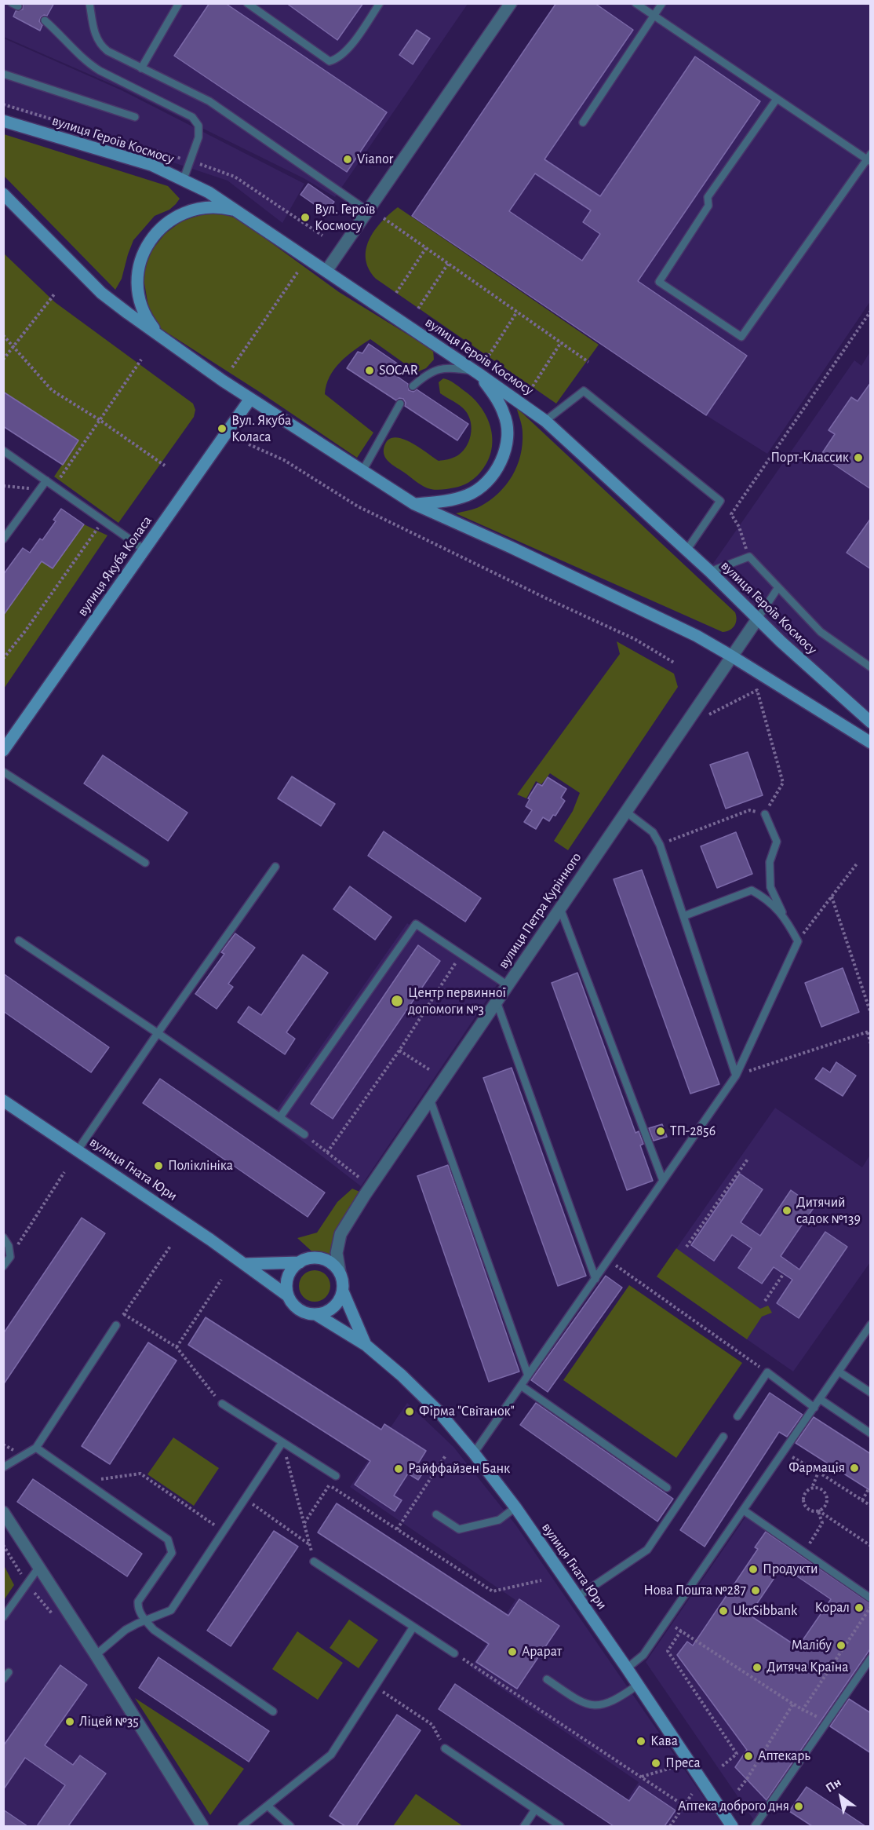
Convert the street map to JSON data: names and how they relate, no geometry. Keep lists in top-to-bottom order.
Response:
{
  "streets": {
    "main road": ["вулиця Героїв Космосу", "вулиця Якуба Коласа", "вулиця Гната Юри"],
    "street": ["вулиця Петра Курінного"]
  },
  "crossings": [
    ["вулиця Героїв Космосу", "вулиця Петра Курінного"],
    ["вулиця Петра Курінного", "вулиця Гната Юри"]
  ],
  "places": [
    "Vianor",
    "Вул. Героїв Космосу",
    "SOCAR",
    "Вул. Якуба Коласа",
    "Порт-Классик",
    "Центр первинної допомоги №3",
    "ТП-2856",
    "Поліклініка",
    "Дитячий садок №139",
    "Фірма \"Світанок\"",
    "Фармація",
    "Райффайзен Банк",
    "Продукти",
    "Нова Пошта №287",
    "Корал",
    "UkrSibbank",
    "Малібу",
    "Арарат",
    "Дитяча Країна",
    "Ліцей №35",
    "Кава",
    "Аптекарь",
    "Преса",
    "Аптека доброго дня"
  ],
  "north": "top left"
}
